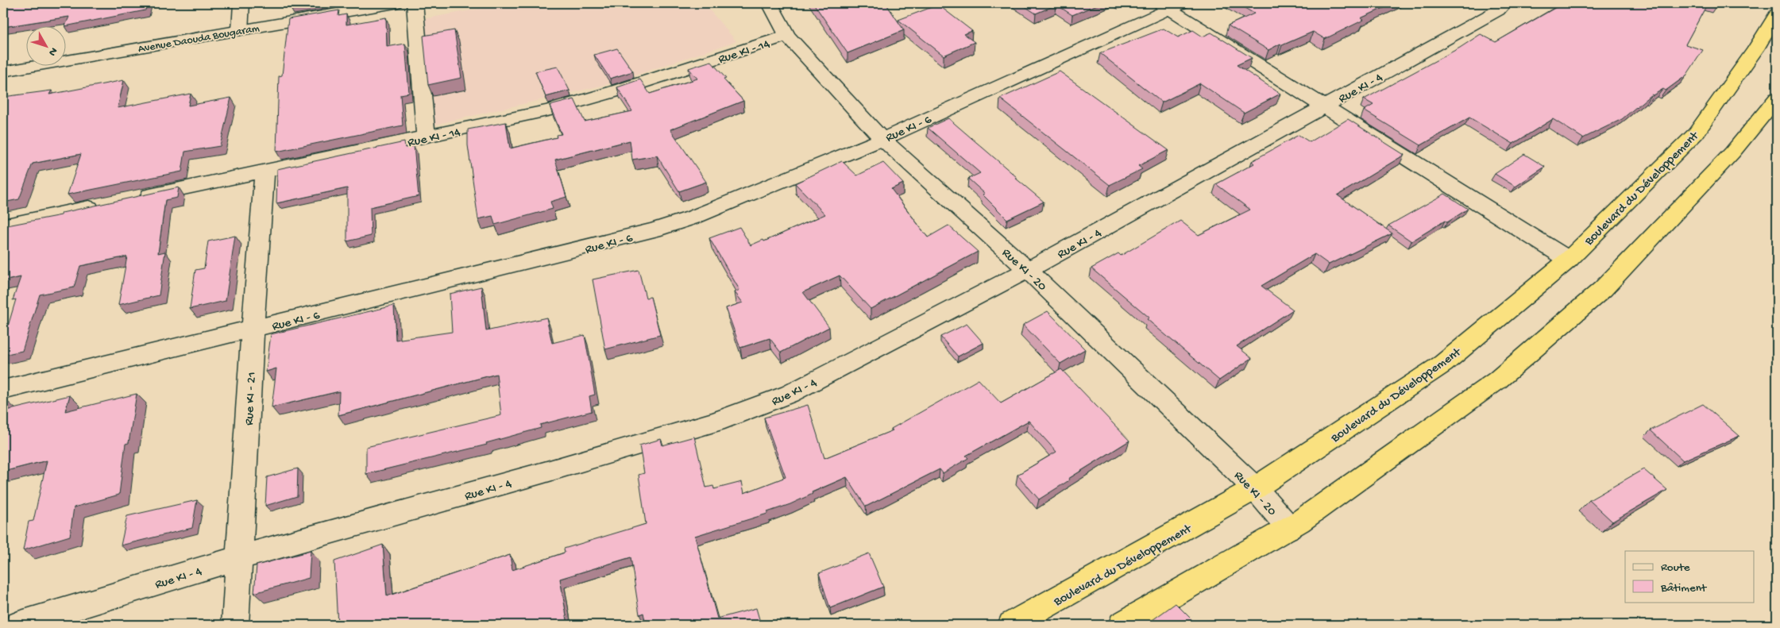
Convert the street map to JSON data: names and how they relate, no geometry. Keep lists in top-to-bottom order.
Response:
{
  "streets": {
    "highway": ["Boulevard du Développement"],
    "street": [
      "Avenue Daouda Bougaram",
      "Rue KI - 14",
      "Rue KI - 4",
      "Rue KI - 6",
      "Rue KI - 20",
      "Rue KI - 21"
    ]
  },
  "crossings": [
    ["Rue KI - 14", "Rue KI - 20"],
    ["Rue KI - 14", "Rue KI - 21"],
    ["Rue KI - 4", "Rue KI - 20"],
    ["Rue KI - 4", "Rue KI - 21"],
    ["Rue KI - 6", "Rue KI - 20"],
    ["Rue KI - 6", "Rue KI - 21"],
    ["Boulevard du Développement", "Rue KI - 20"]
  ],
  "legend": ["Route", "Bâtiment"],
  "north": "bottom right"
}
